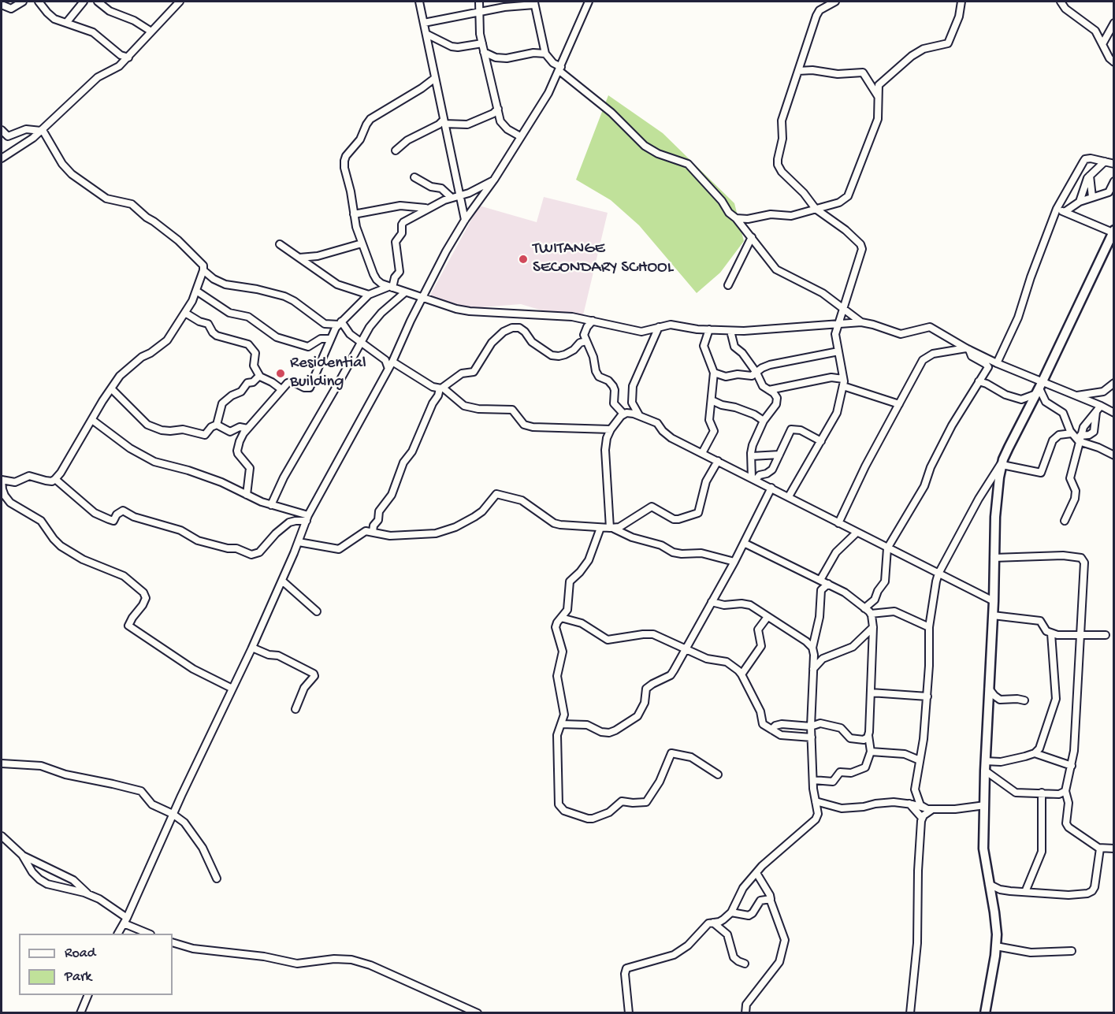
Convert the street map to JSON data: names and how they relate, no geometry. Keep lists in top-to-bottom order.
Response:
{
  "places": ["TWITANGE SECONDARY SCHOOL", "Residential Building"],
  "legend": ["Road", "Park"]
}
